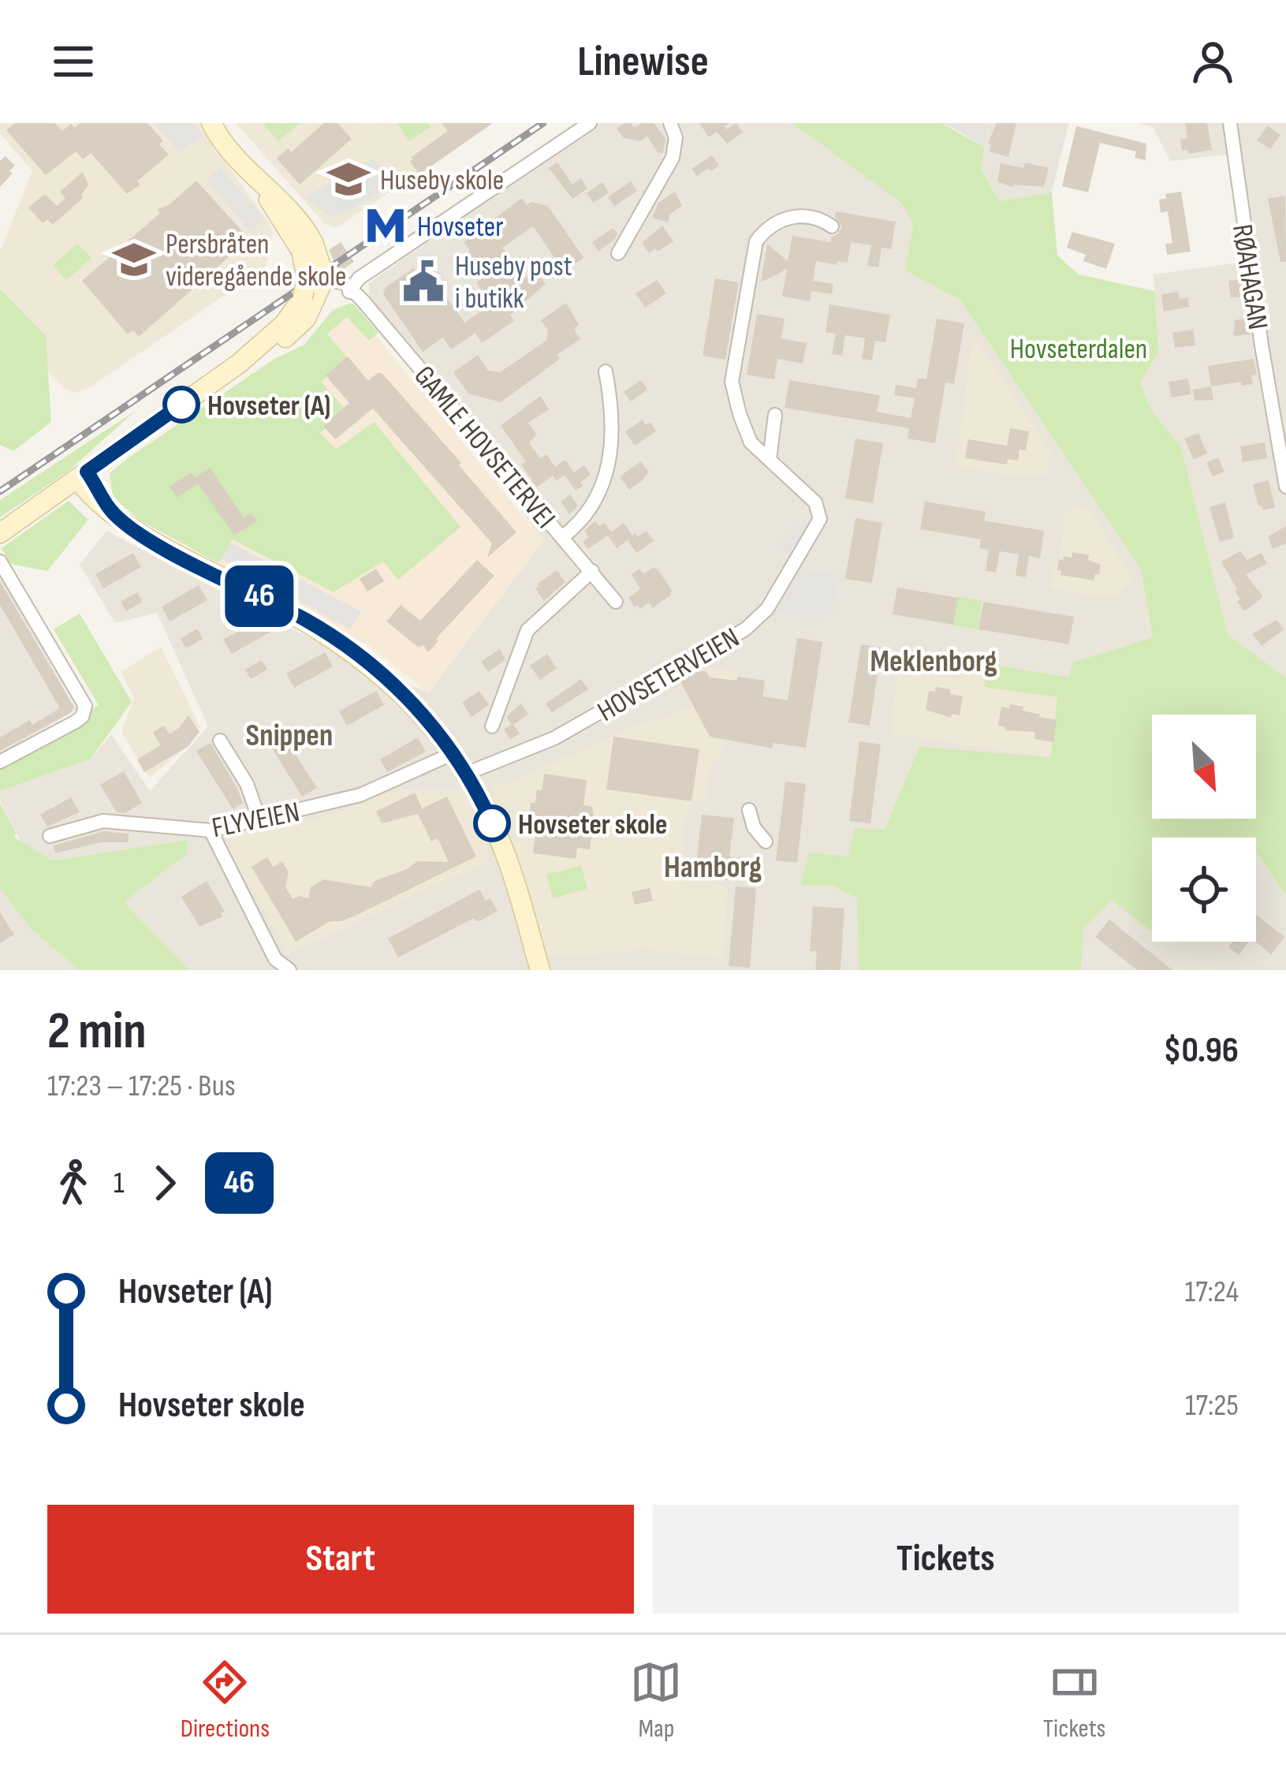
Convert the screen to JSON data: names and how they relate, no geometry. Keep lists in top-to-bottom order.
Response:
{
  "streets": {
    "street": [
      "RØAHAGAN",
      "GAMLE HOVSETERVEI",
      "HOVSETERVEIEN",
      "FLYVEIEN"
    ]
  },
  "districts": ["Meklenborg", "Snippen", "Hamborg"],
  "parks": ["Hovseterdalen"],
  "places": {
    "school or university": ["Huseby skole", "Persbråten videregående skole"],
    "metro station": ["Hovseter"],
    "public building": ["Huseby post i butikk"],
    "other": ["Hovseter (A)", "Hovseter skole"]
  },
  "lines": ["bus line 46"],
  "north": "bottom right",
  "page": {
    "header": "Linewise",
    "on_map": "46",
    "heading": ["2 min", "17:23 – 17:25 · Bus", "$0.96"],
    "legs": ["1", "46"],
    "list": [
      {
        "name": "Hovseter (A)",
        "value": "17:24"
      },
      {
        "name": "Hovseter skole",
        "value": "17:25"
      }
    ],
    "buttons": ["Start", "Tickets"],
    "tabs": ["Directions", "Map", "Tickets"]
  }
}
